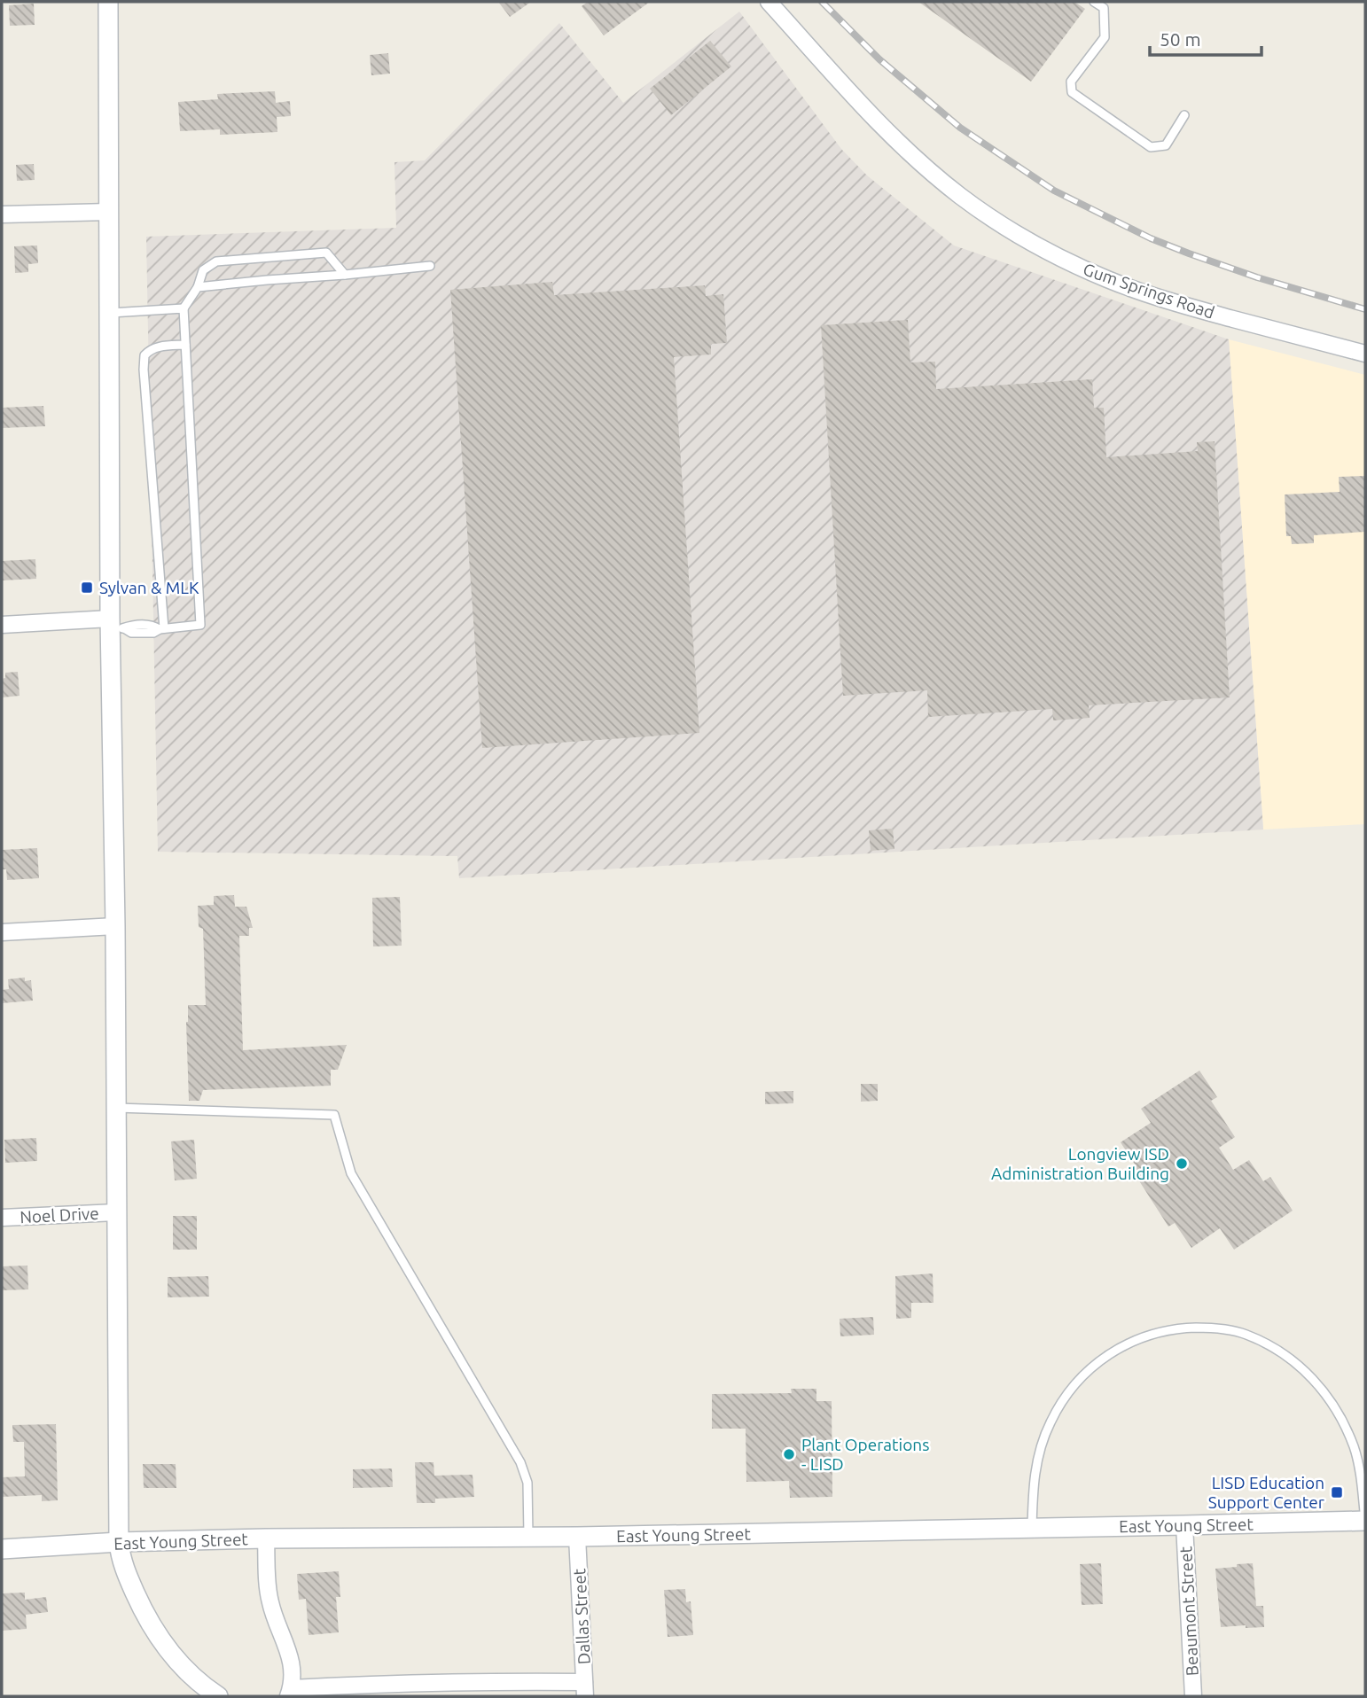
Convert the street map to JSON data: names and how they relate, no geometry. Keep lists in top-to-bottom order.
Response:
{
  "streets": {
    "street": [
      "Gum Springs Road",
      "Noel Drive",
      "East Young Street",
      "Beaumont Street",
      "Dallas Street"
    ]
  },
  "crossings": [
    ["East Young Street", "Beaumont Street"],
    ["East Young Street", "Dallas Street"]
  ],
  "places": {
    "transit": ["Sylvan & MLK", "LISD Education Support Center"],
    "other": ["Longview ISD Administration Building", "Plant Operations - LISD"]
  },
  "scale_bar": "50 m"
}
